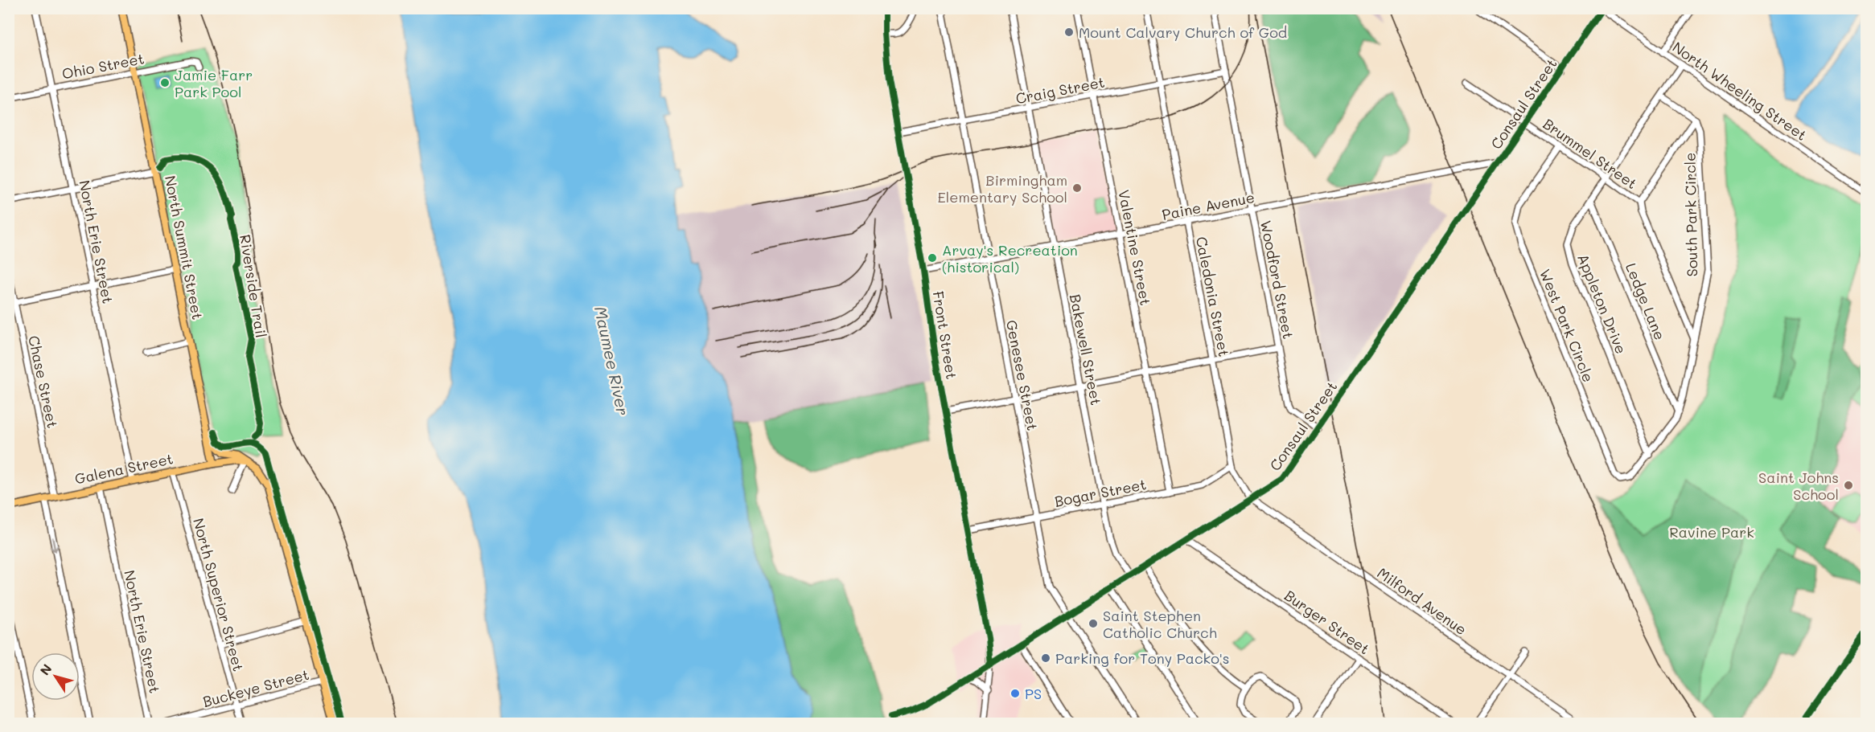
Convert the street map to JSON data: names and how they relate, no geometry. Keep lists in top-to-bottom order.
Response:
{
  "streets": {
    "main road": ["North Summit Street", "Galena Street"],
    "street": [
      "Ohio Street",
      "Craig Street",
      "North Wheeling Street",
      "Consaul Street",
      "Brummel Street",
      "Paine Avenue",
      "South Park Circle",
      "North Erie Street",
      "Valentine Street",
      "Woodford Street",
      "Caledonia Street",
      "Ledge Lane",
      "Appleton Drive",
      "West Park Circle",
      "Front Street",
      "Bakewell Street",
      "Genesee Street",
      "Chase Street",
      "Bogar Street",
      "North Superior Street",
      "Milford Avenue",
      "Burger Street",
      "Buckeye Street"
    ],
    "cycle path": ["Riverside Trail"]
  },
  "crossings": [
    ["Ohio Street", "North Erie Street"],
    ["Ohio Street", "North Summit Street"],
    ["Craig Street", "Valentine Street"],
    ["Craig Street", "Woodford Street"],
    ["Craig Street", "Caledonia Street"],
    ["Craig Street", "Front Street"],
    ["Craig Street", "Bakewell Street"],
    ["Craig Street", "Genesee Street"],
    ["North Wheeling Street", "Consaul Street"],
    ["North Wheeling Street", "Appleton Drive"],
    ["Consaul Street", "Brummel Street"],
    ["Consaul Street", "Paine Avenue"],
    ["Consaul Street", "Woodford Street"],
    ["Consaul Street", "Caledonia Street"],
    ["Consaul Street", "Front Street"],
    ["Consaul Street", "Bakewell Street"],
    ["Consaul Street", "Genesee Street"],
    ["Consaul Street", "Milford Avenue"],
    ["Consaul Street", "Burger Street"],
    ["Brummel Street", "South Park Circle"],
    ["Brummel Street", "Appleton Drive"],
    ["Brummel Street", "West Park Circle"],
    ["Paine Avenue", "Valentine Street"],
    ["Paine Avenue", "Woodford Street"],
    ["Paine Avenue", "Caledonia Street"],
    ["Paine Avenue", "Front Street"],
    ["Paine Avenue", "Bakewell Street"],
    ["Paine Avenue", "Genesee Street"],
    ["South Park Circle", "Ledge Lane"],
    ["South Park Circle", "Appleton Drive"],
    ["South Park Circle", "West Park Circle"],
    ["North Erie Street", "Galena Street"],
    ["North Summit Street", "Galena Street"],
    ["Valentine Street", "Bogar Street"],
    ["Caledonia Street", "Bogar Street"],
    ["Caledonia Street", "Milford Avenue"],
    ["Ledge Lane", "Appleton Drive"],
    ["Appleton Drive", "West Park Circle"],
    ["Front Street", "Bogar Street"],
    ["Bakewell Street", "Bogar Street"],
    ["Genesee Street", "Bogar Street"],
    ["Chase Street", "Galena Street"],
    ["Galena Street", "North Superior Street"],
    ["North Superior Street", "Buckeye Street"]
  ],
  "water": ["Maumee River"],
  "parks": ["Ravine Park"],
  "places": [
    "Mount Calvary Church of God",
    "Jamie Farr Park Pool",
    "Birmingham Elementary School",
    "Arvay's Recreation (historical)",
    "Saint Johns School",
    "Saint Stephen Catholic Church",
    "Parking for Tony Packo's",
    "PS"
  ],
  "north": "top left"
}
